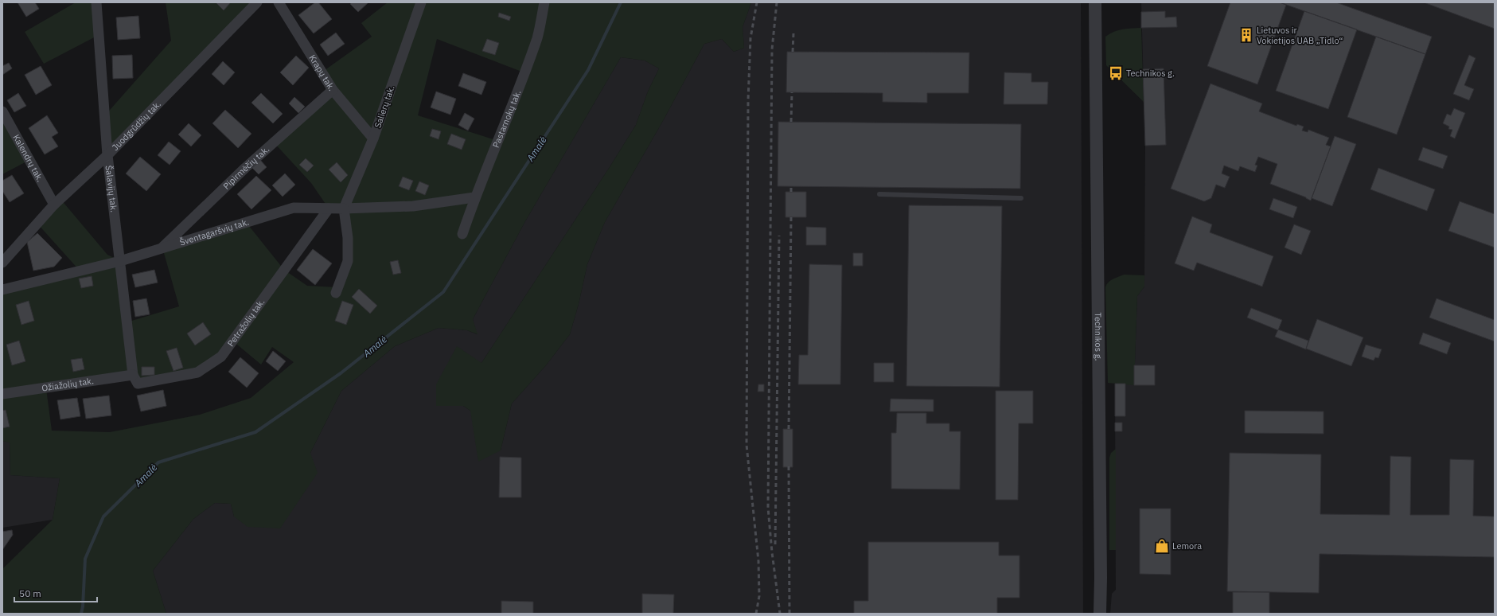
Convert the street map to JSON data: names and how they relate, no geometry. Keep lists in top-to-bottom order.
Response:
{
  "streets": {
    "street": [
      "Krapų tak.",
      "Salierų tak.",
      "Pastarnokų tak.",
      "Juodgrūdžių tak.",
      "Kalendrų tak.",
      "Pipirmėčių tak.",
      "Šalavijų tak.",
      "Šventagaršvių tak.",
      "Petražolių tak.",
      "Technikos g.",
      "Ožiažolių tak."
    ]
  },
  "crossings": [
    ["Krapų tak.", "Salierų tak."],
    ["Krapų tak.", "Pipirmėčių tak."],
    ["Salierų tak.", "Šventagaršvių tak."],
    ["Pastarnokų tak.", "Šventagaršvių tak."],
    ["Juodgrūdžių tak.", "Kalendrų tak."],
    ["Juodgrūdžių tak.", "Šalavijų tak."],
    ["Pipirmėčių tak.", "Šventagaršvių tak."],
    ["Šalavijų tak.", "Šventagaršvių tak."],
    ["Šalavijų tak.", "Petražolių tak."],
    ["Šalavijų tak.", "Ožiažolių tak."],
    ["Šventagaršvių tak.", "Petražolių tak."],
    ["Petražolių tak.", "Ožiažolių tak."]
  ],
  "water": ["Amalė"],
  "places": {
    "building": ["Lietuvos ir Vokietijos UAB „Tidlo“"],
    "bus stop": ["Technikos g."],
    "shop": ["Lemora"]
  },
  "scale_bar": "50 m"
}
